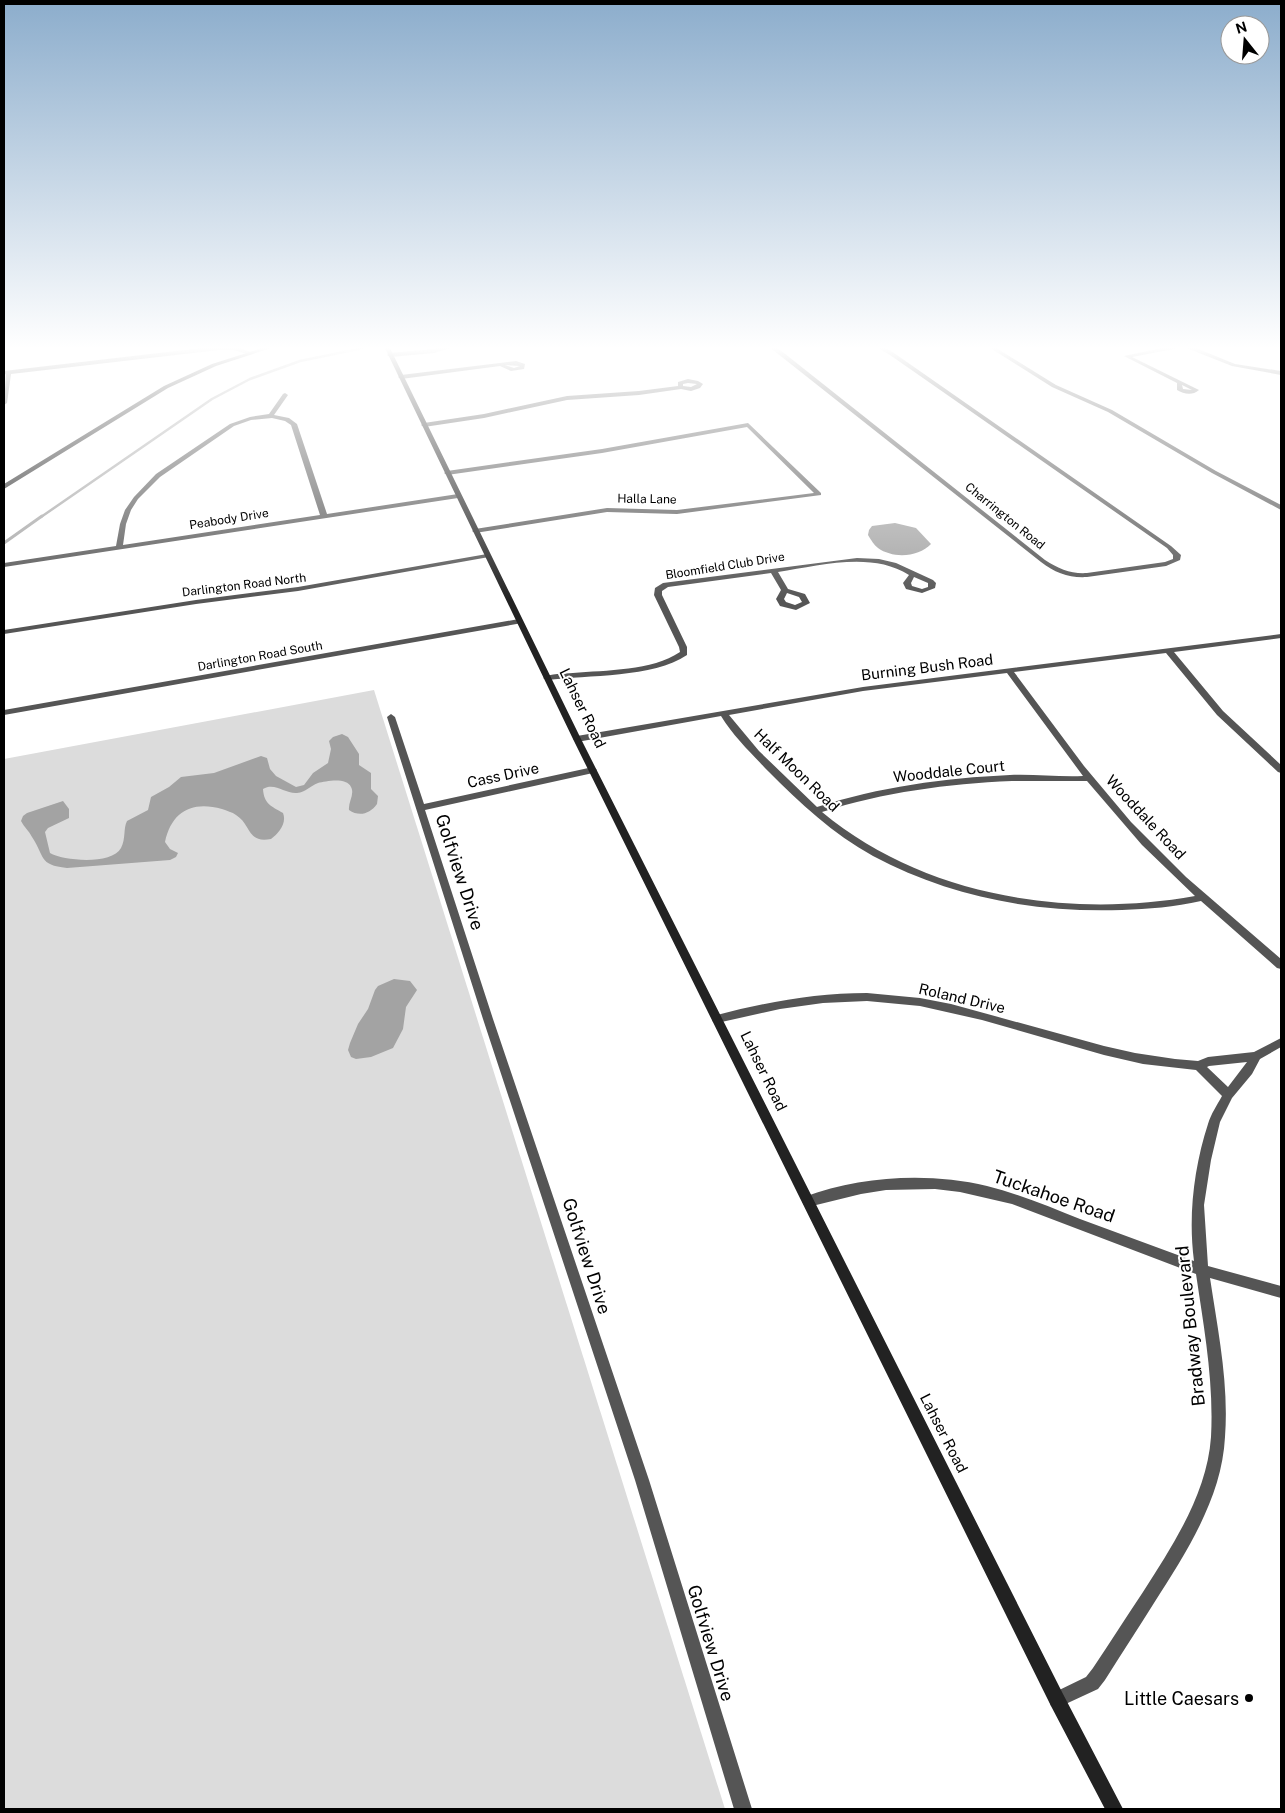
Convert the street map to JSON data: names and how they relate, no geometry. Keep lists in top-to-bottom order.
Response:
{
  "streets": {
    "street": [
      "Halla Lane",
      "Charrington Road",
      "Peabody Drive",
      "Bloomfield Club Drive",
      "Darlington Road North",
      "Darlington Road South",
      "Burning Bush Road",
      "Lahser Road",
      "Half Moon Road",
      "Wooddale Court",
      "Cass Drive",
      "Wooddale Road",
      "Golfview Drive",
      "Roland Drive",
      "Tuckahoe Road",
      "Bradway Boulevard"
    ]
  },
  "crossings": [
    ["Halla Lane", "Lahser Road"],
    ["Peabody Drive", "Lahser Road"],
    ["Bloomfield Club Drive", "Lahser Road"],
    ["Darlington Road North", "Lahser Road"],
    ["Darlington Road South", "Lahser Road"],
    ["Burning Bush Road", "Lahser Road"],
    ["Burning Bush Road", "Half Moon Road"],
    ["Burning Bush Road", "Wooddale Road"],
    ["Lahser Road", "Cass Drive"],
    ["Lahser Road", "Roland Drive"],
    ["Lahser Road", "Tuckahoe Road"],
    ["Lahser Road", "Bradway Boulevard"],
    ["Half Moon Road", "Wooddale Court"],
    ["Half Moon Road", "Wooddale Road"],
    ["Wooddale Court", "Wooddale Road"],
    ["Cass Drive", "Golfview Drive"],
    ["Roland Drive", "Bradway Boulevard"],
    ["Tuckahoe Road", "Bradway Boulevard"]
  ],
  "places": ["Little Caesars"],
  "north": "top"
}
